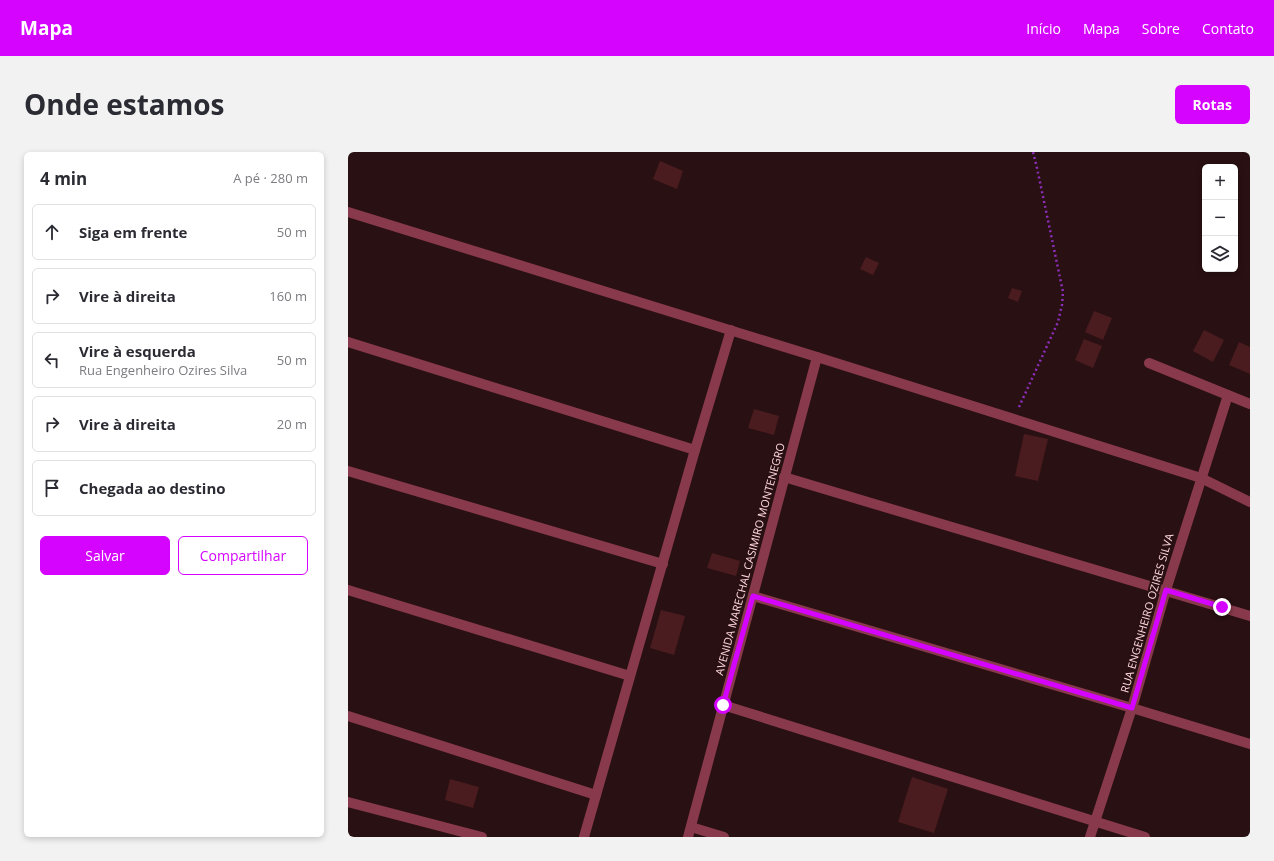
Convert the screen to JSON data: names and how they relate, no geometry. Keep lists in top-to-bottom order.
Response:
{
  "streets": {
    "street": ["AVENIDA MARECHAL CASIMIRO MONTENEGRO", "RUA ENGENHEIRO OZIRES SILVA"]
  },
  "page": {
    "header": "Mapa",
    "nav": [
      "Início",
      "Mapa",
      "Sobre",
      "Contato"
    ],
    "title": "Onde estamos",
    "buttons": [
      "Rotas",
      ["Salvar", "Compartilhar"]
    ],
    "heading": ["4 min", "A pé · 280 m"],
    "map_buttons": ["+", "−"],
    "list": [
      ["Siga em frente", "50 m"],
      ["Vire à direita", "160 m"],
      ["Vire à esquerda", "Rua Engenheiro Ozires Silva", "50 m"],
      ["Vire à direita", "20 m"],
      "Chegada ao destino"
    ]
  }
}
